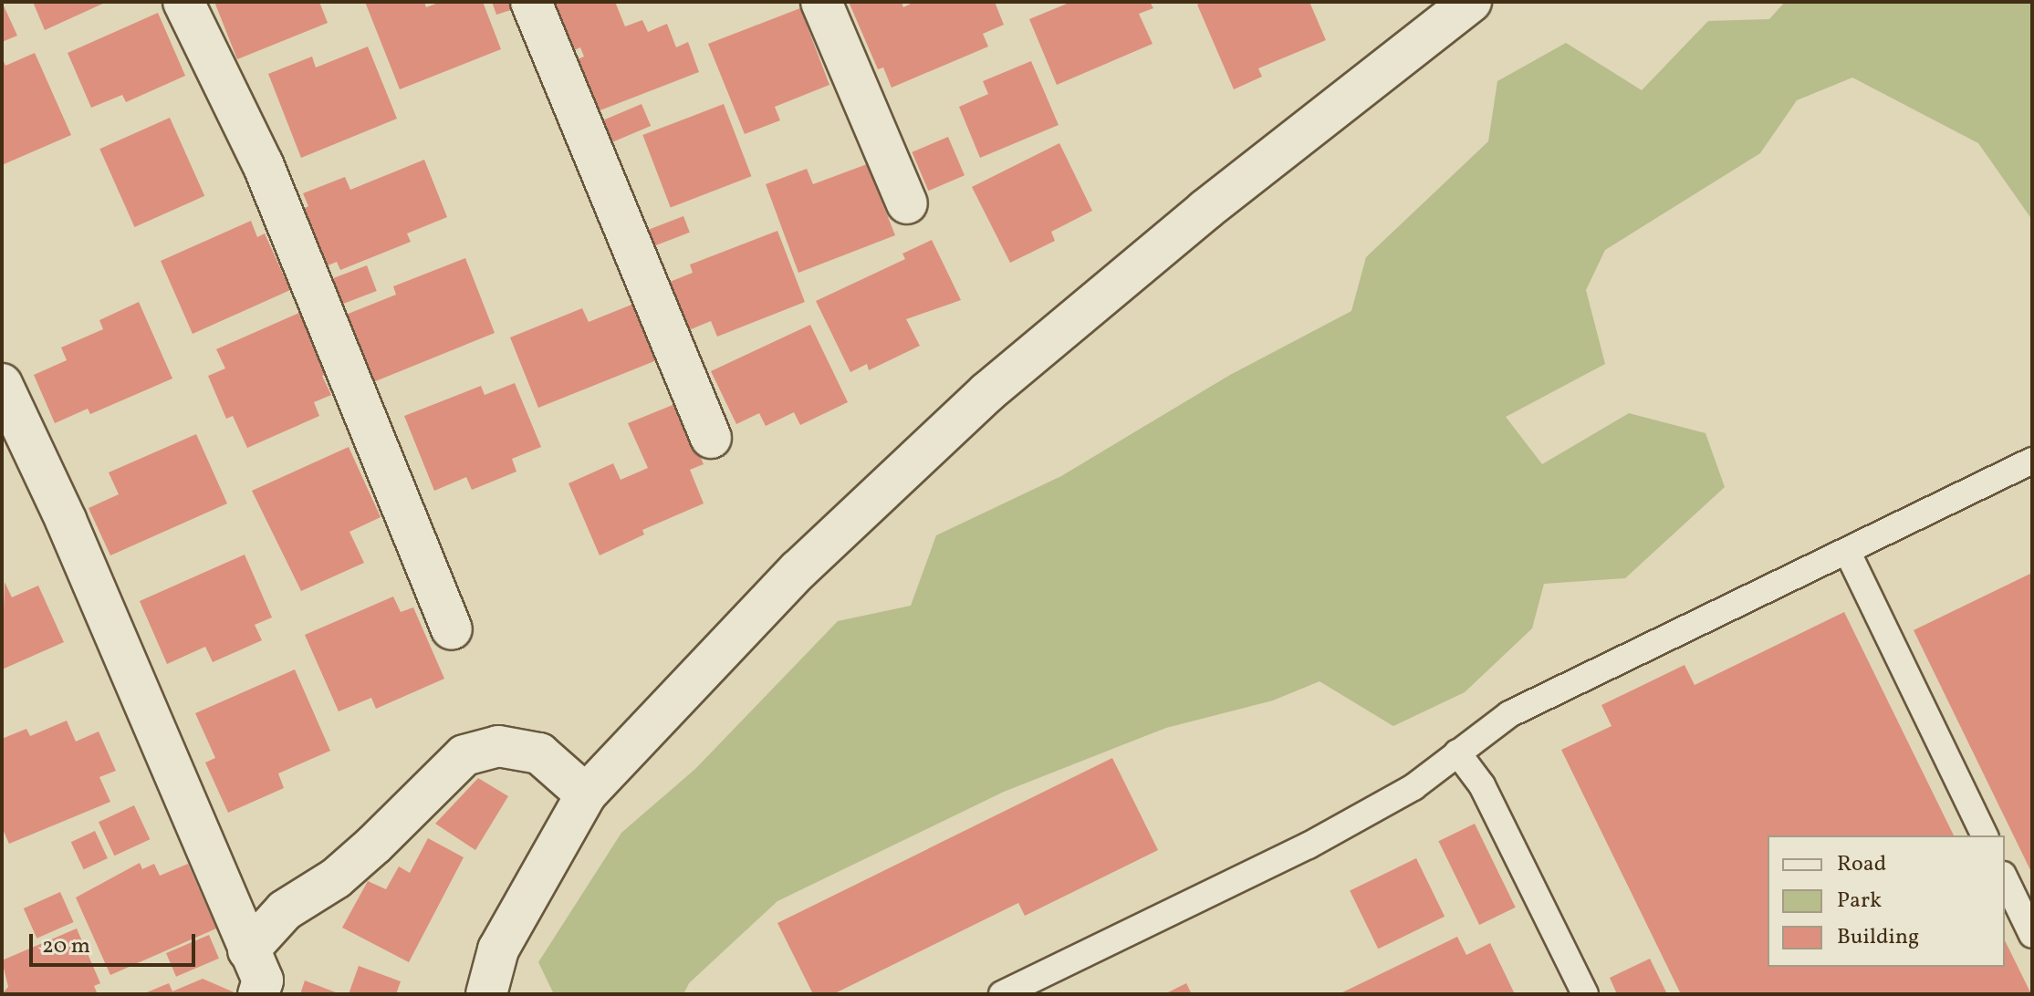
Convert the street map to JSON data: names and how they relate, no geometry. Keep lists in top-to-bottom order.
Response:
{
  "legend": ["Road", "Park", "Building"],
  "scale_bar": "20 m"
}
